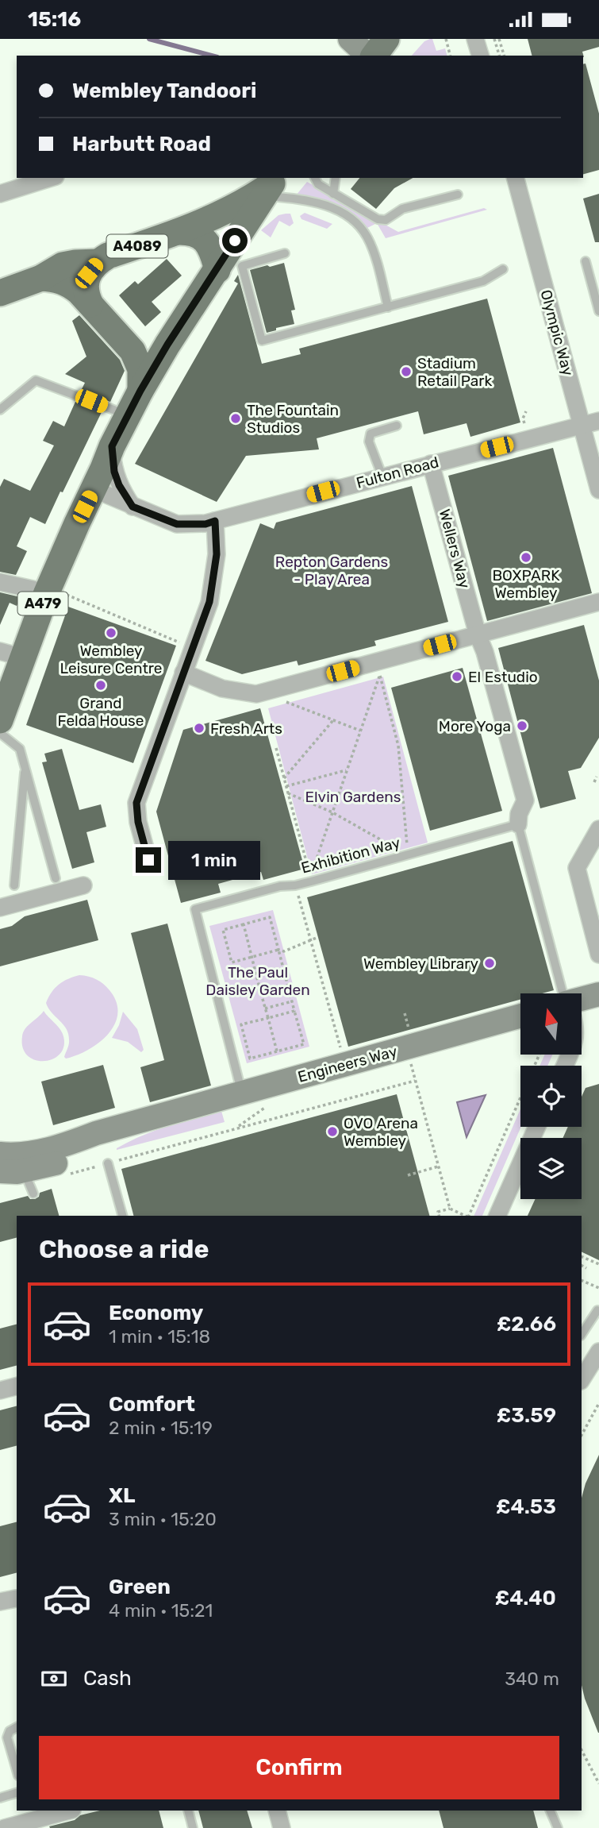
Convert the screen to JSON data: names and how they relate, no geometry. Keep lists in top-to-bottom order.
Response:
{
  "streets": {
    "main road": ["A4089", "A479"],
    "street": [
      "Olympic Way",
      "Fulton Road",
      "Wellers Way",
      "Engineers Way"
    ],
    "lane": ["Exhibition Way"]
  },
  "crossings": [
    ["A4089", "A479"],
    ["Olympic Way", "Fulton Road"],
    ["Fulton Road", "Wellers Way"],
    ["Fulton Road", "A479"],
    ["Wellers Way", "Exhibition Way"],
    ["Exhibition Way", "Engineers Way"]
  ],
  "parks": ["Repton Gardens - Play Area", "Elvin Gardens", "The Paul Daisley Garden"],
  "places": [
    "Stadium Retail Park",
    "The Fountain Studios",
    "BOXPARK Wembley",
    "Wembley Leisure Centre",
    "El Estudio",
    "Grand Felda House",
    "More Yoga",
    "Fresh Arts",
    "Wembley Library",
    "OVO Arena Wembley"
  ],
  "north": "top",
  "page": {
    "status": "15:16",
    "banner": ["Wembley Tandoori", "Harbutt Road"],
    "bubble": "1 min",
    "heading": "Choose a ride",
    "list": [
      {
        "name": "Economy",
        "note": "1 min · 15:18",
        "value": "£2.66"
      },
      {
        "name": "Comfort",
        "note": "2 min · 15:19",
        "value": "£3.59"
      },
      {
        "name": "XL",
        "note": "3 min · 15:20",
        "value": "£4.53"
      },
      {
        "name": "Green",
        "note": "4 min · 15:21",
        "value": "£4.40"
      }
    ],
    "pay": ["Cash", "340 m"],
    "buttons": "Confirm"
  }
}
